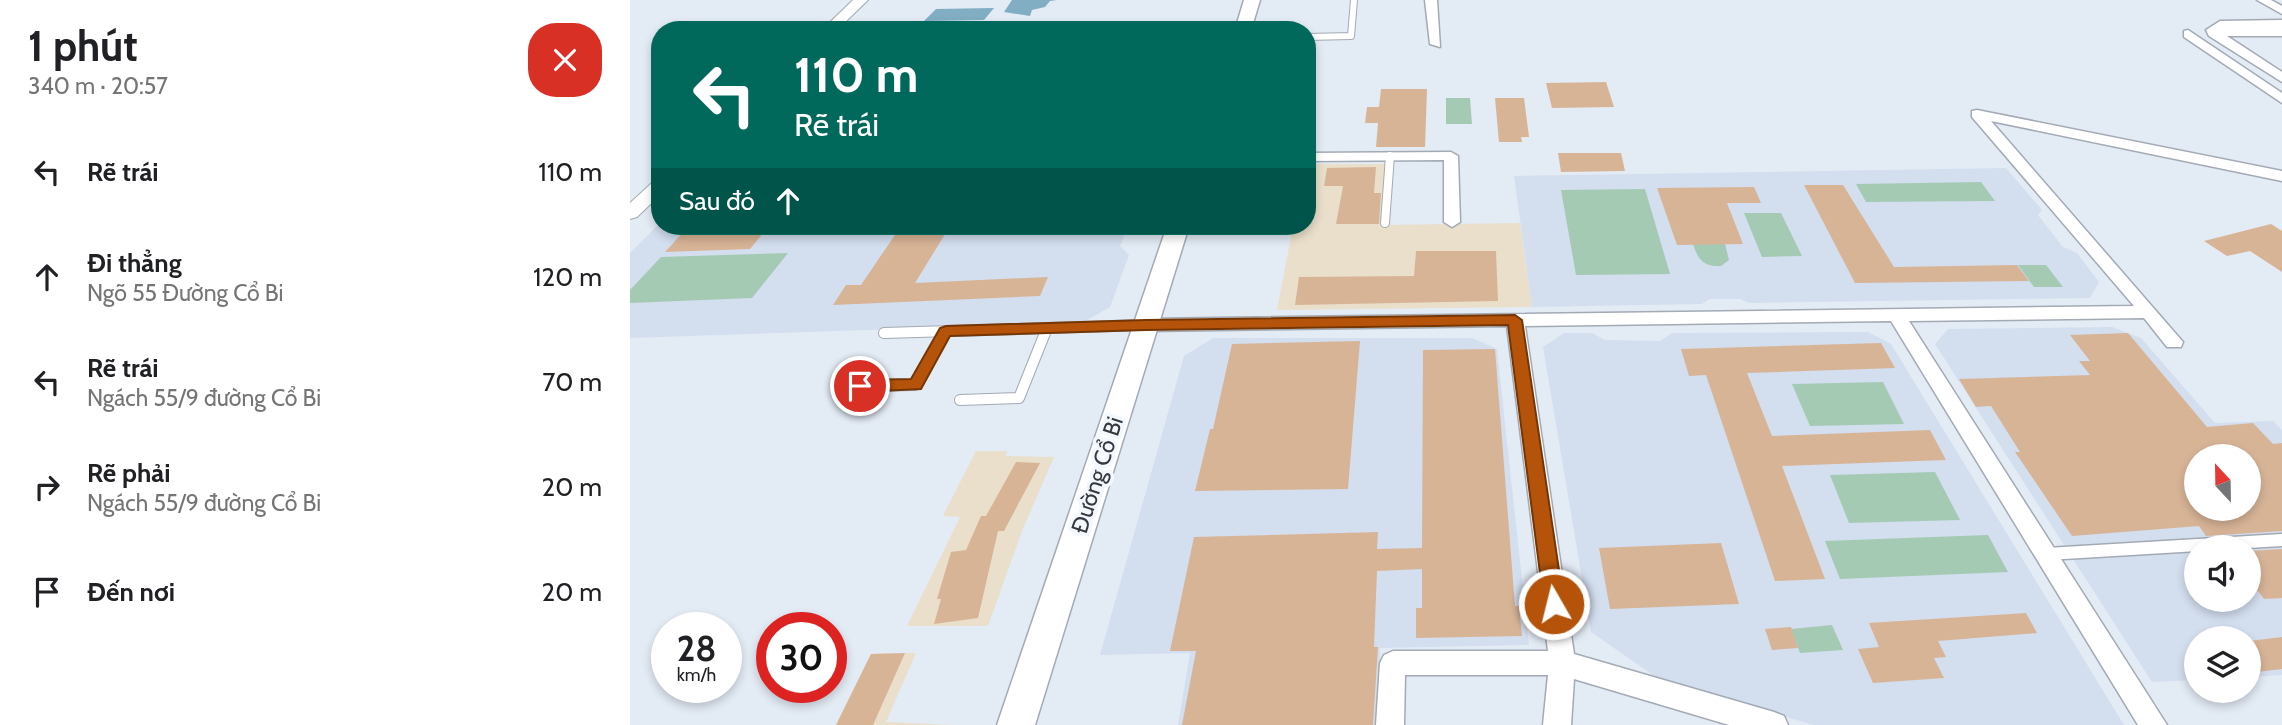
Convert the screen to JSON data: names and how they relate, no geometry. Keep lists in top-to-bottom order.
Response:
{
  "streets": {
    "main road": ["Đường Cổ Bi"]
  },
  "north": "top",
  "page": {
    "heading": ["1 phút", "340 m · 20:57"],
    "turn": ["110 m", "Rẽ trái"],
    "list": [
      {
        "name": "Rẽ trái",
        "value": "110 m"
      },
      {
        "name": "Đi thẳng",
        "note": "Ngõ 55 Đường Cổ Bi",
        "value": "120 m"
      },
      {
        "name": "Rẽ trái",
        "note": "Ngách 55/9 đường Cổ Bi",
        "value": "70 m"
      },
      {
        "name": "Rẽ phải",
        "note": "Ngách 55/9 đường Cổ Bi",
        "value": "20 m"
      },
      {
        "name": "Đến nơi",
        "value": "20 m"
      }
    ],
    "then": "Sau đó",
    "speed": "28 km/h",
    "limit": "30"
  }
}
